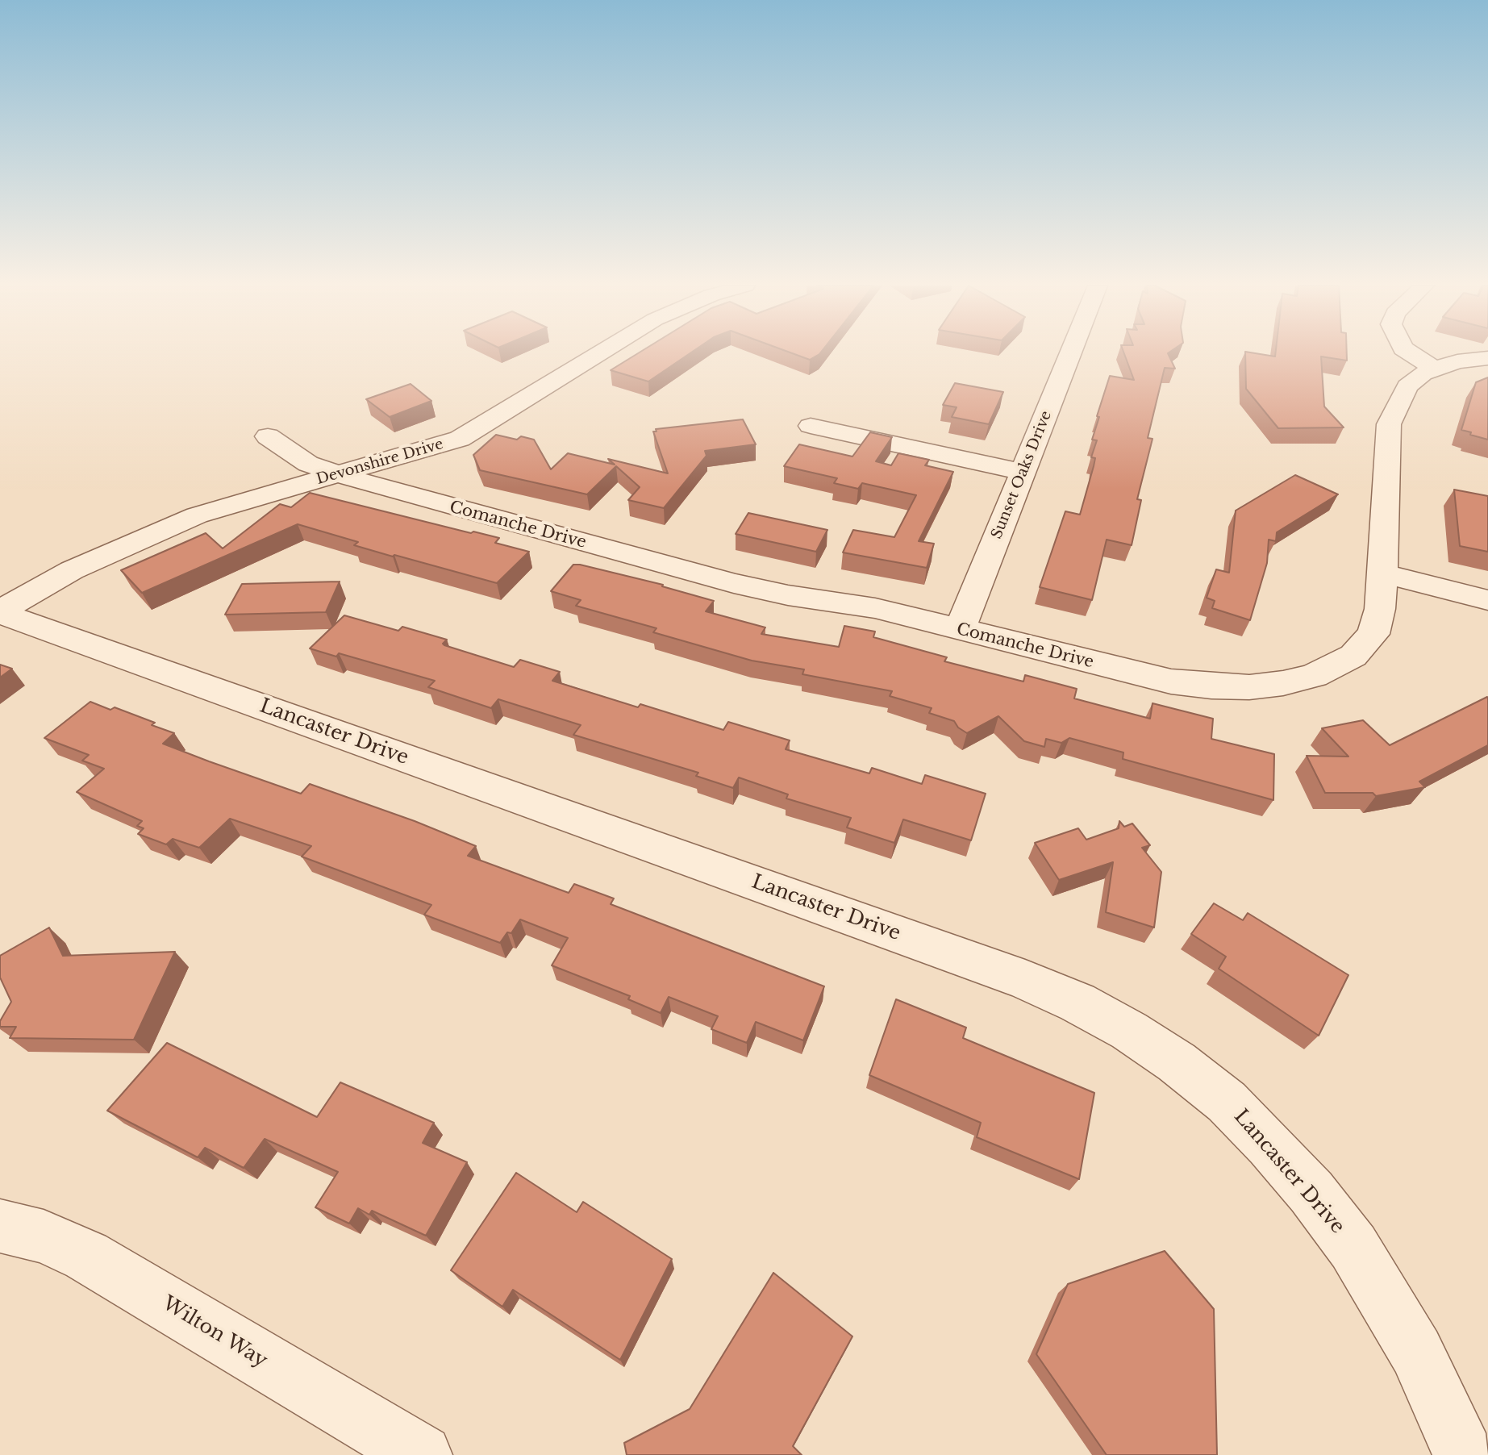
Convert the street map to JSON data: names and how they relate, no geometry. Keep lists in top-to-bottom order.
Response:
{
  "streets": {
    "street": [
      "Devonshire Drive",
      "Sunset Oaks Drive",
      "Comanche Drive",
      "Lancaster Drive",
      "Wilton Way"
    ]
  },
  "crossings": [
    ["Devonshire Drive", "Comanche Drive"],
    ["Devonshire Drive", "Lancaster Drive"],
    ["Sunset Oaks Drive", "Comanche Drive"]
  ]
}
